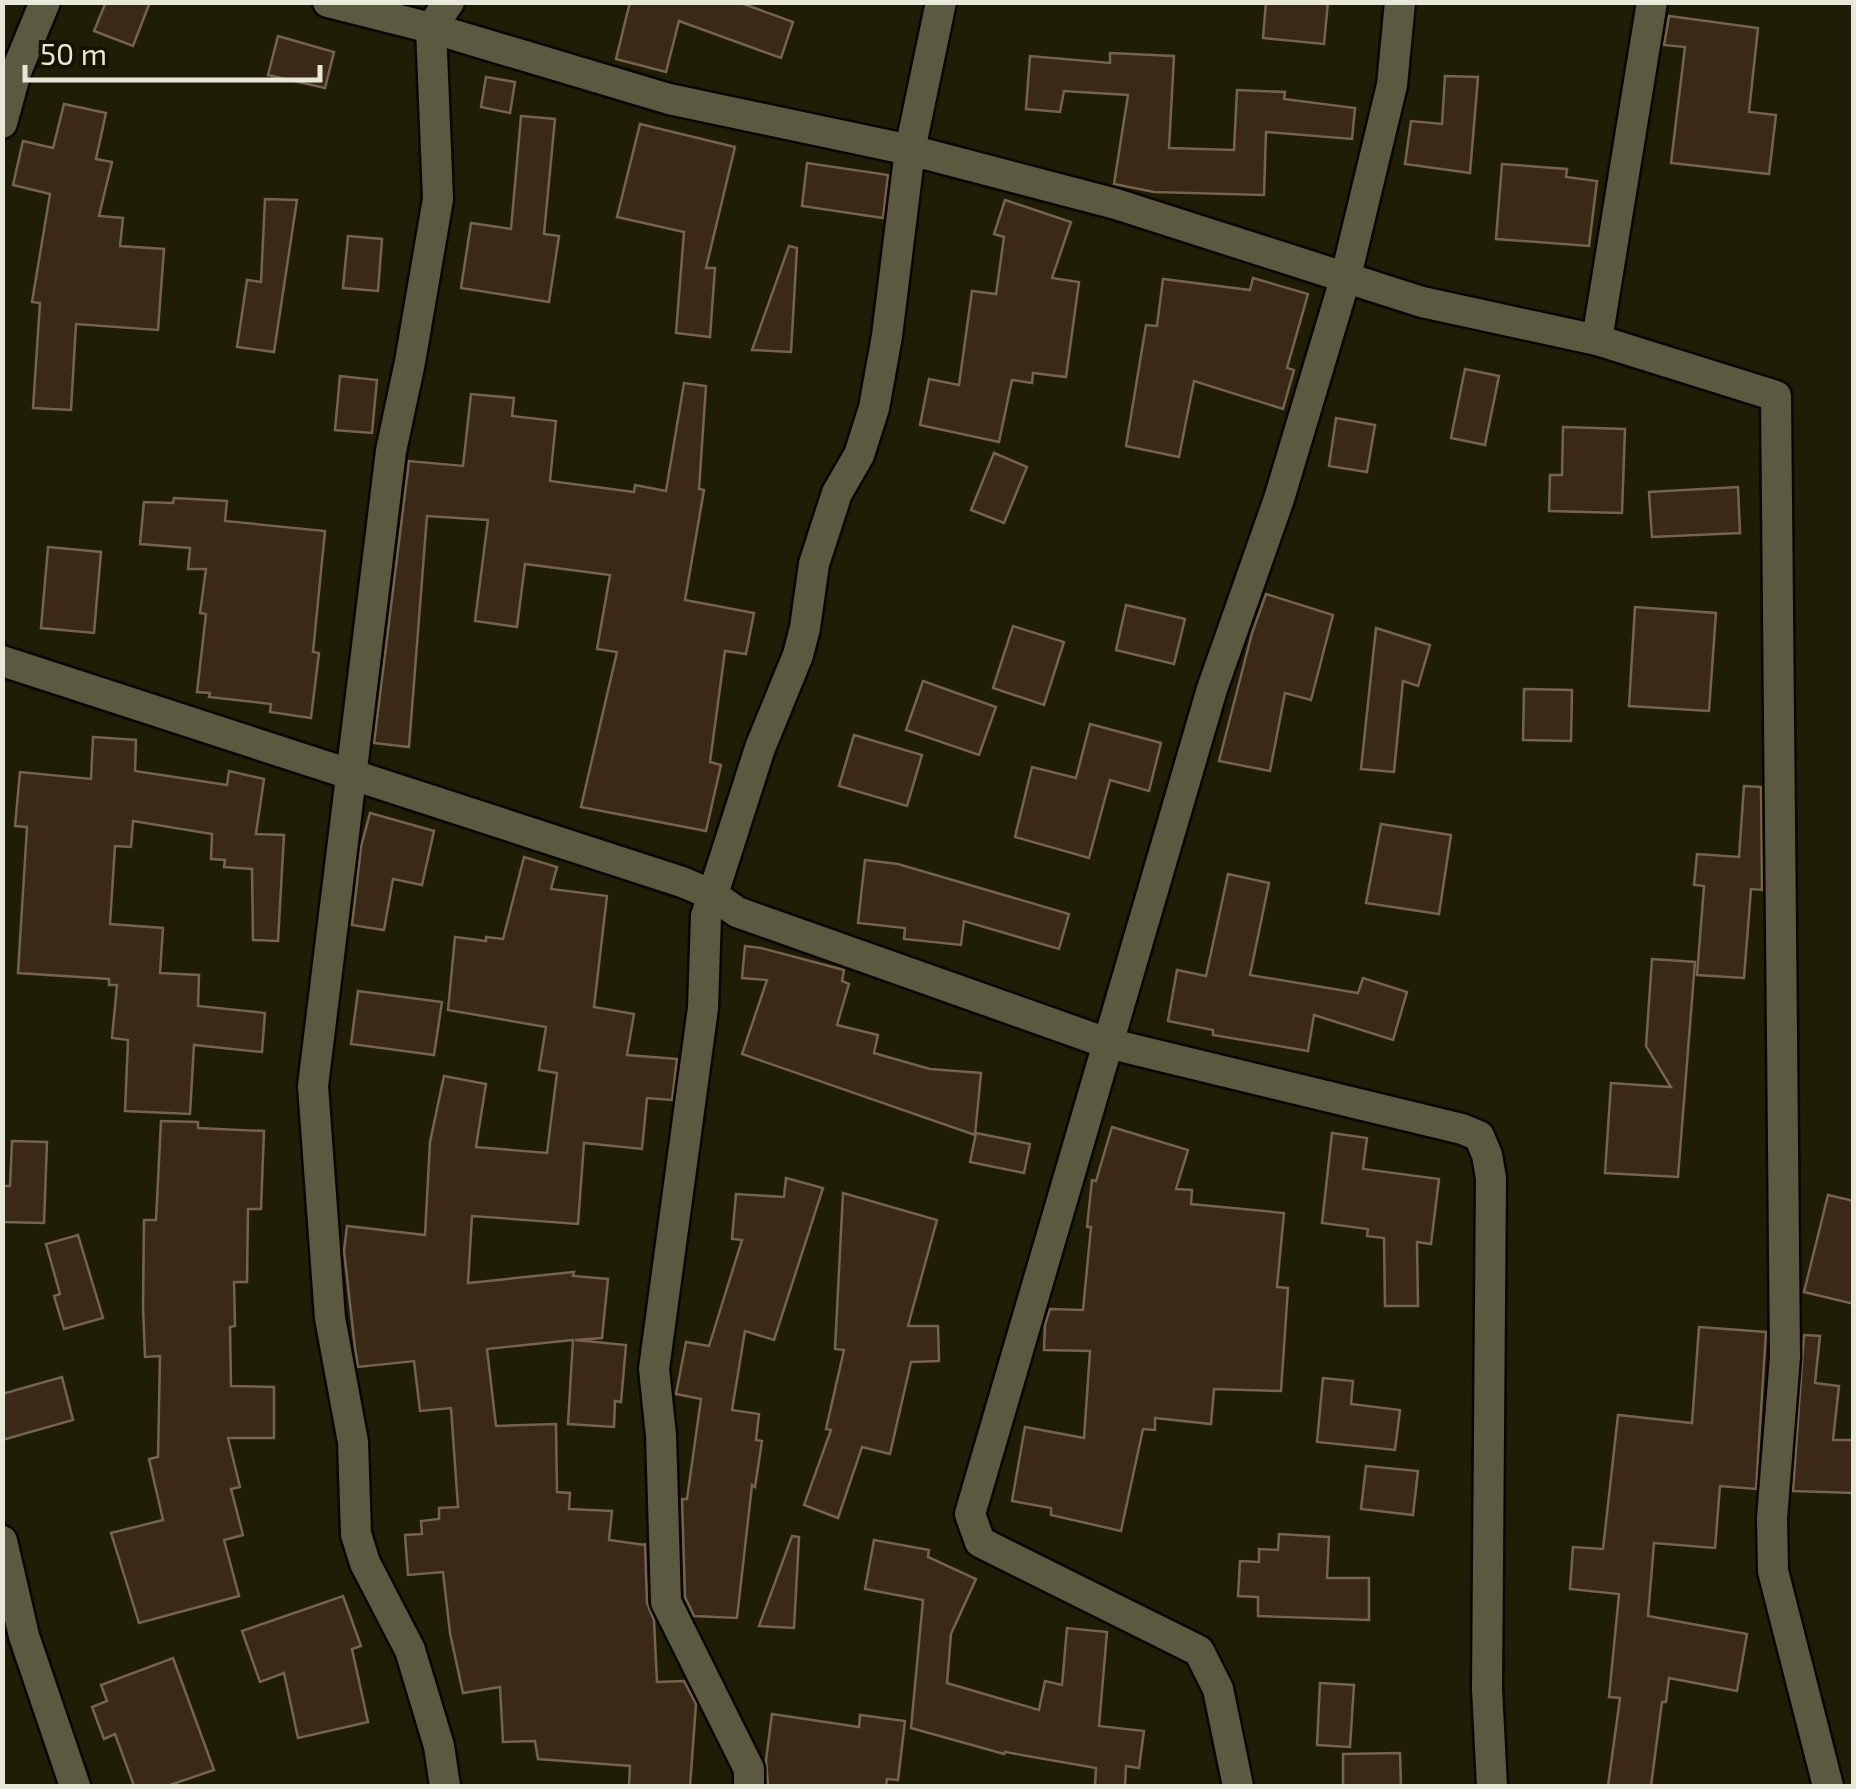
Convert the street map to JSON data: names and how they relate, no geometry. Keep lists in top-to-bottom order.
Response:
{
  "scale_bar": "50 m"
}
